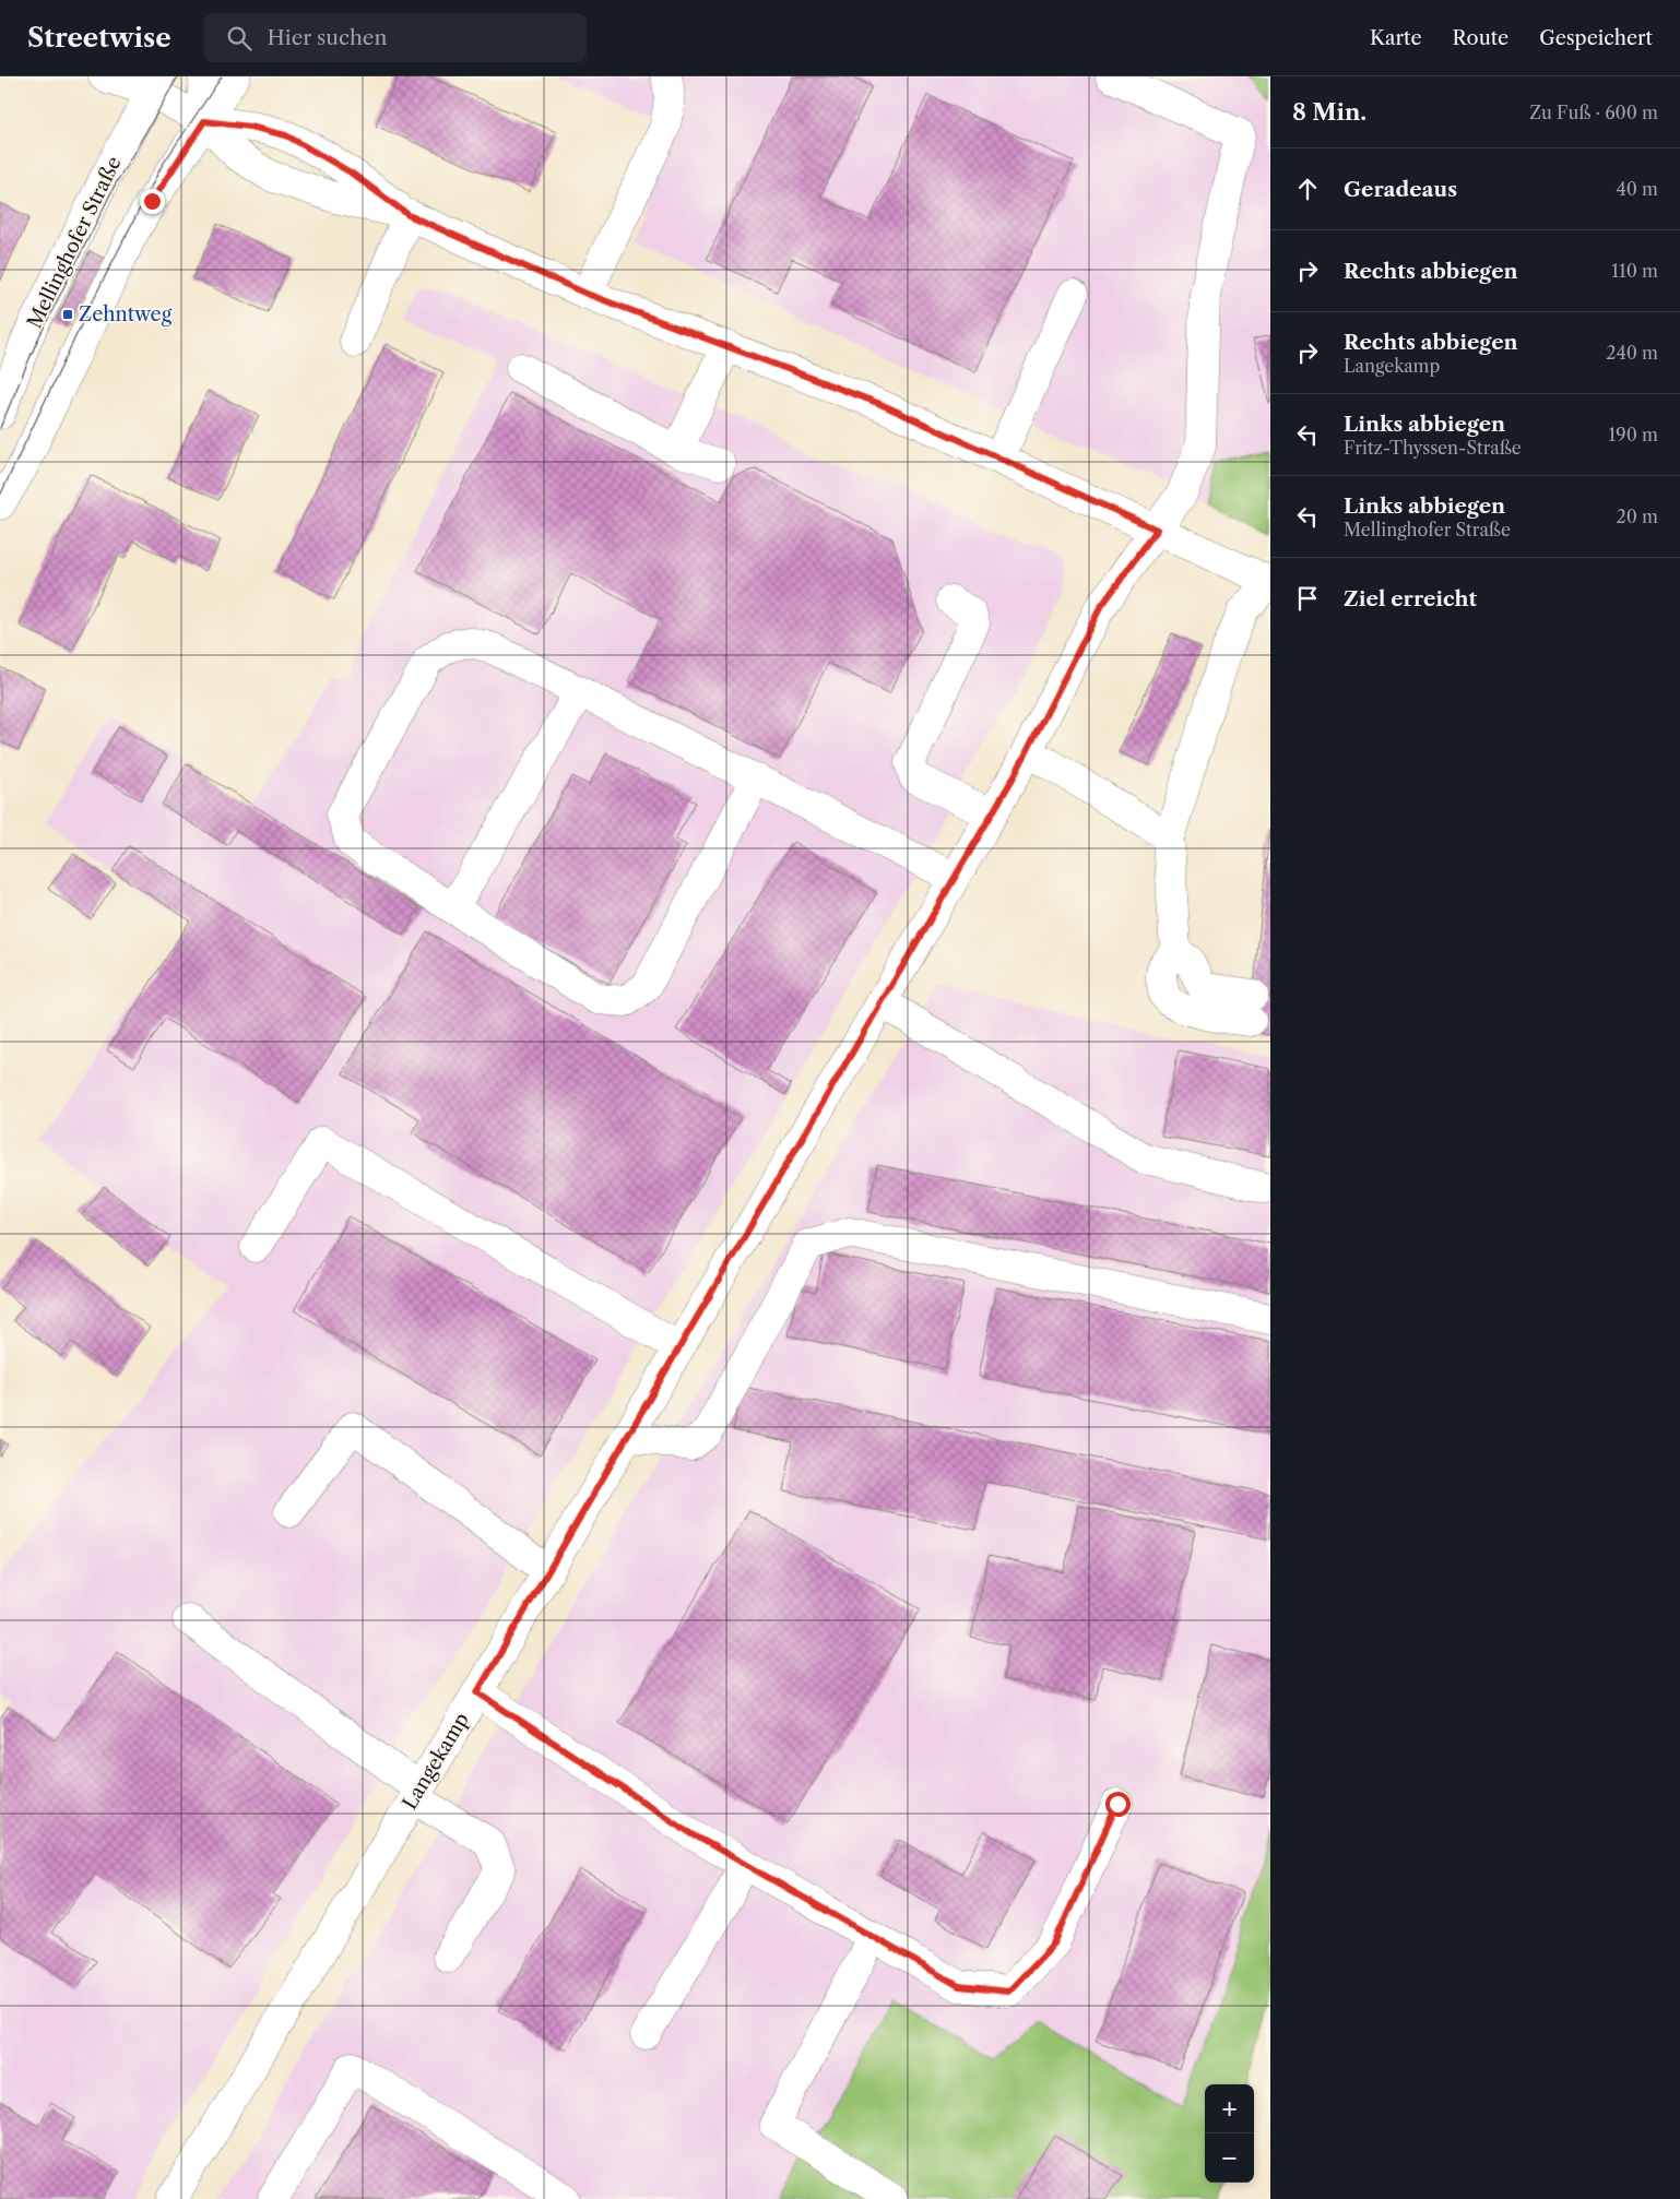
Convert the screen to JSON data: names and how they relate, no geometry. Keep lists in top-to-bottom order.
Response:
{
  "streets": {
    "street": ["Mellinghofer Straße", "Langekamp"]
  },
  "places": {
    "transit": ["Zehntweg"]
  },
  "page": {
    "header": "Streetwise",
    "search": "Hier suchen",
    "nav": ["Karte", "Route", "Gespeichert"],
    "heading": ["8 Min.", "Zu Fuß · 600 m"],
    "list": [
      ["Geradeaus", "40 m"],
      ["Rechts abbiegen", "110 m"],
      ["Rechts abbiegen", "Langekamp", "240 m"],
      ["Links abbiegen", "Fritz-Thyssen-Straße", "190 m"],
      ["Links abbiegen", "Mellinghofer Straße", "20 m"],
      "Ziel erreicht"
    ],
    "map_buttons": ["+", "−"]
  }
}
